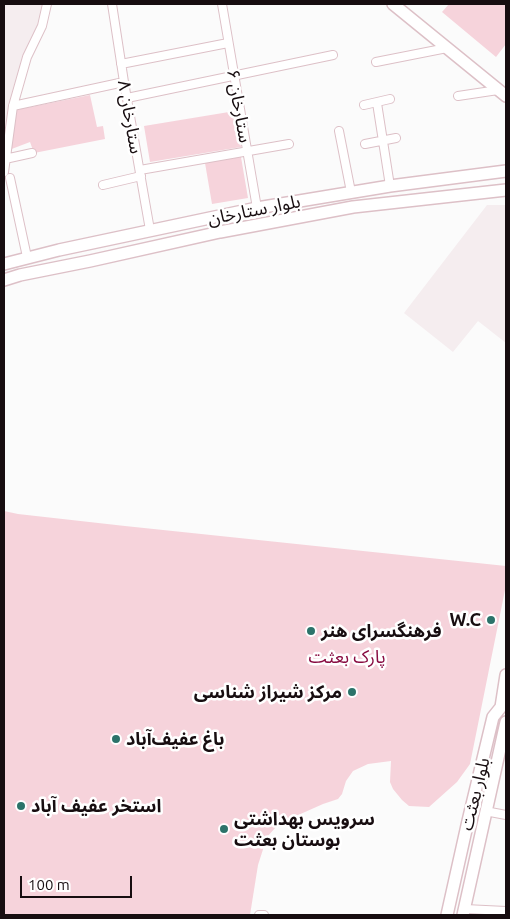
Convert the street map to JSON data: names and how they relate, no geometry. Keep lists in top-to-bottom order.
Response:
{
  "streets": {
    "main road": ["بلوار ستارخان", "بلوار بعثت"],
    "street": ["ستارخان ۶", "ستارخان ۸"]
  },
  "crossings": [
    ["ستارخان ۶", "بلوار ستارخان"],
    ["ستارخان ۸", "بلوار ستارخان"]
  ],
  "parks": ["پارک بعثت"],
  "places": [
    "W.C",
    "فرهنگسرای هنر",
    "مرکز شیراز شناسی",
    "باغ عفیف‌آباد",
    "استخر عفیف آباد",
    "سرویس بهداشتی بوستان بعثت"
  ],
  "scale_bar": "100 m"
}
